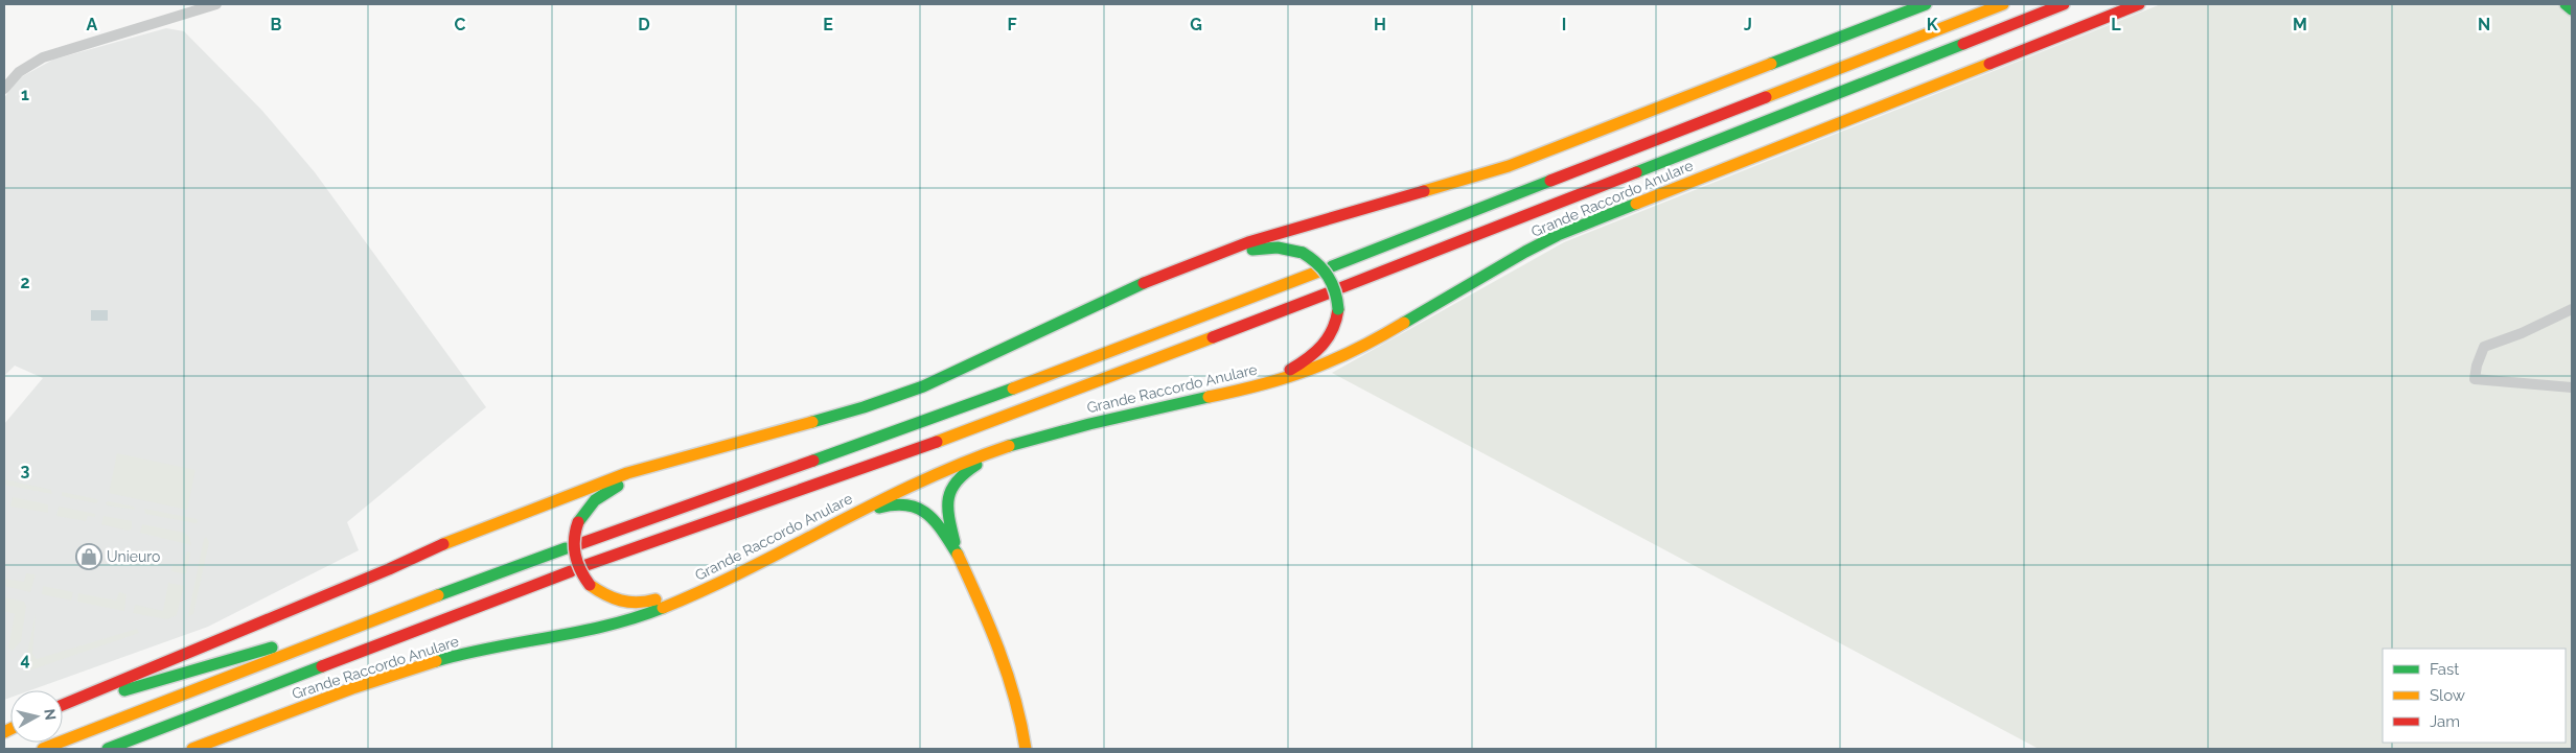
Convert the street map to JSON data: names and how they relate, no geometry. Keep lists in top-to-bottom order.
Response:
{
  "streets": {
    "main road": ["Grande Raccordo Anulare"]
  },
  "places": {
    "shop": ["Unieuro"]
  },
  "legend": ["Fast", "Slow", "Jam"],
  "north": "right",
  "grid": {
    "columns": [
      "A",
      "B",
      "C",
      "D",
      "E",
      "F",
      "G",
      "H",
      "I",
      "J",
      "K",
      "L",
      "M",
      "N"
    ],
    "rows": [
      "1",
      "2",
      "3",
      "4"
    ]
  }
}
